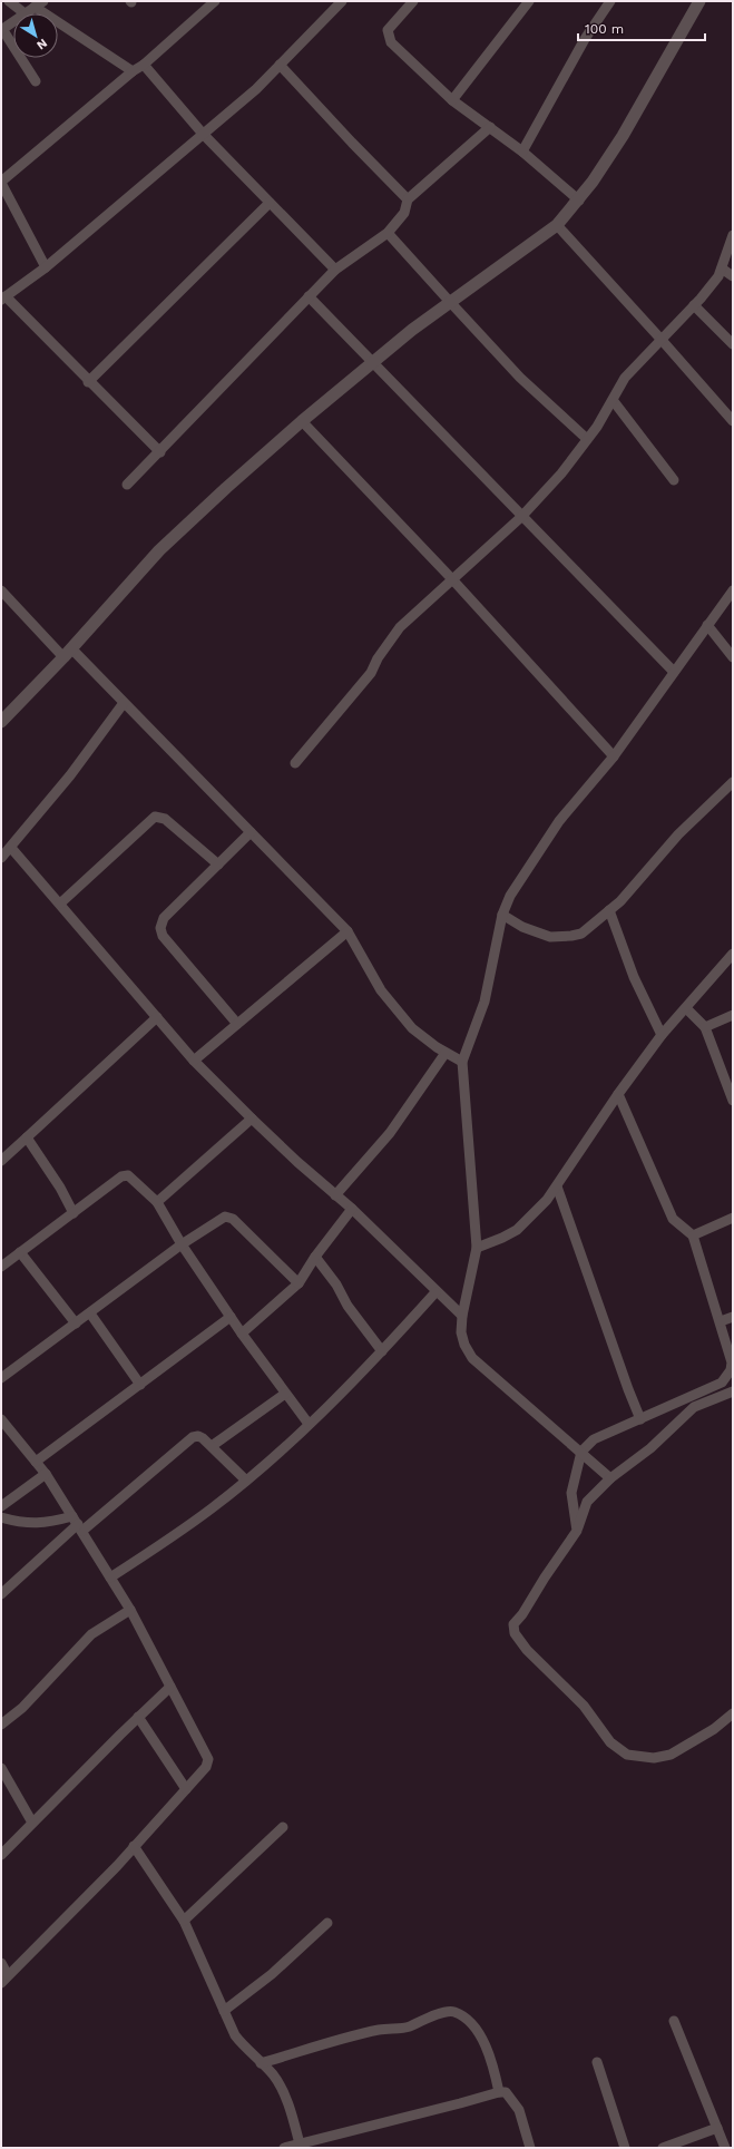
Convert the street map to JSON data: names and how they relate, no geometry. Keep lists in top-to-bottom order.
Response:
{
  "scale_bar": "100 m",
  "north": "bottom right"
}
